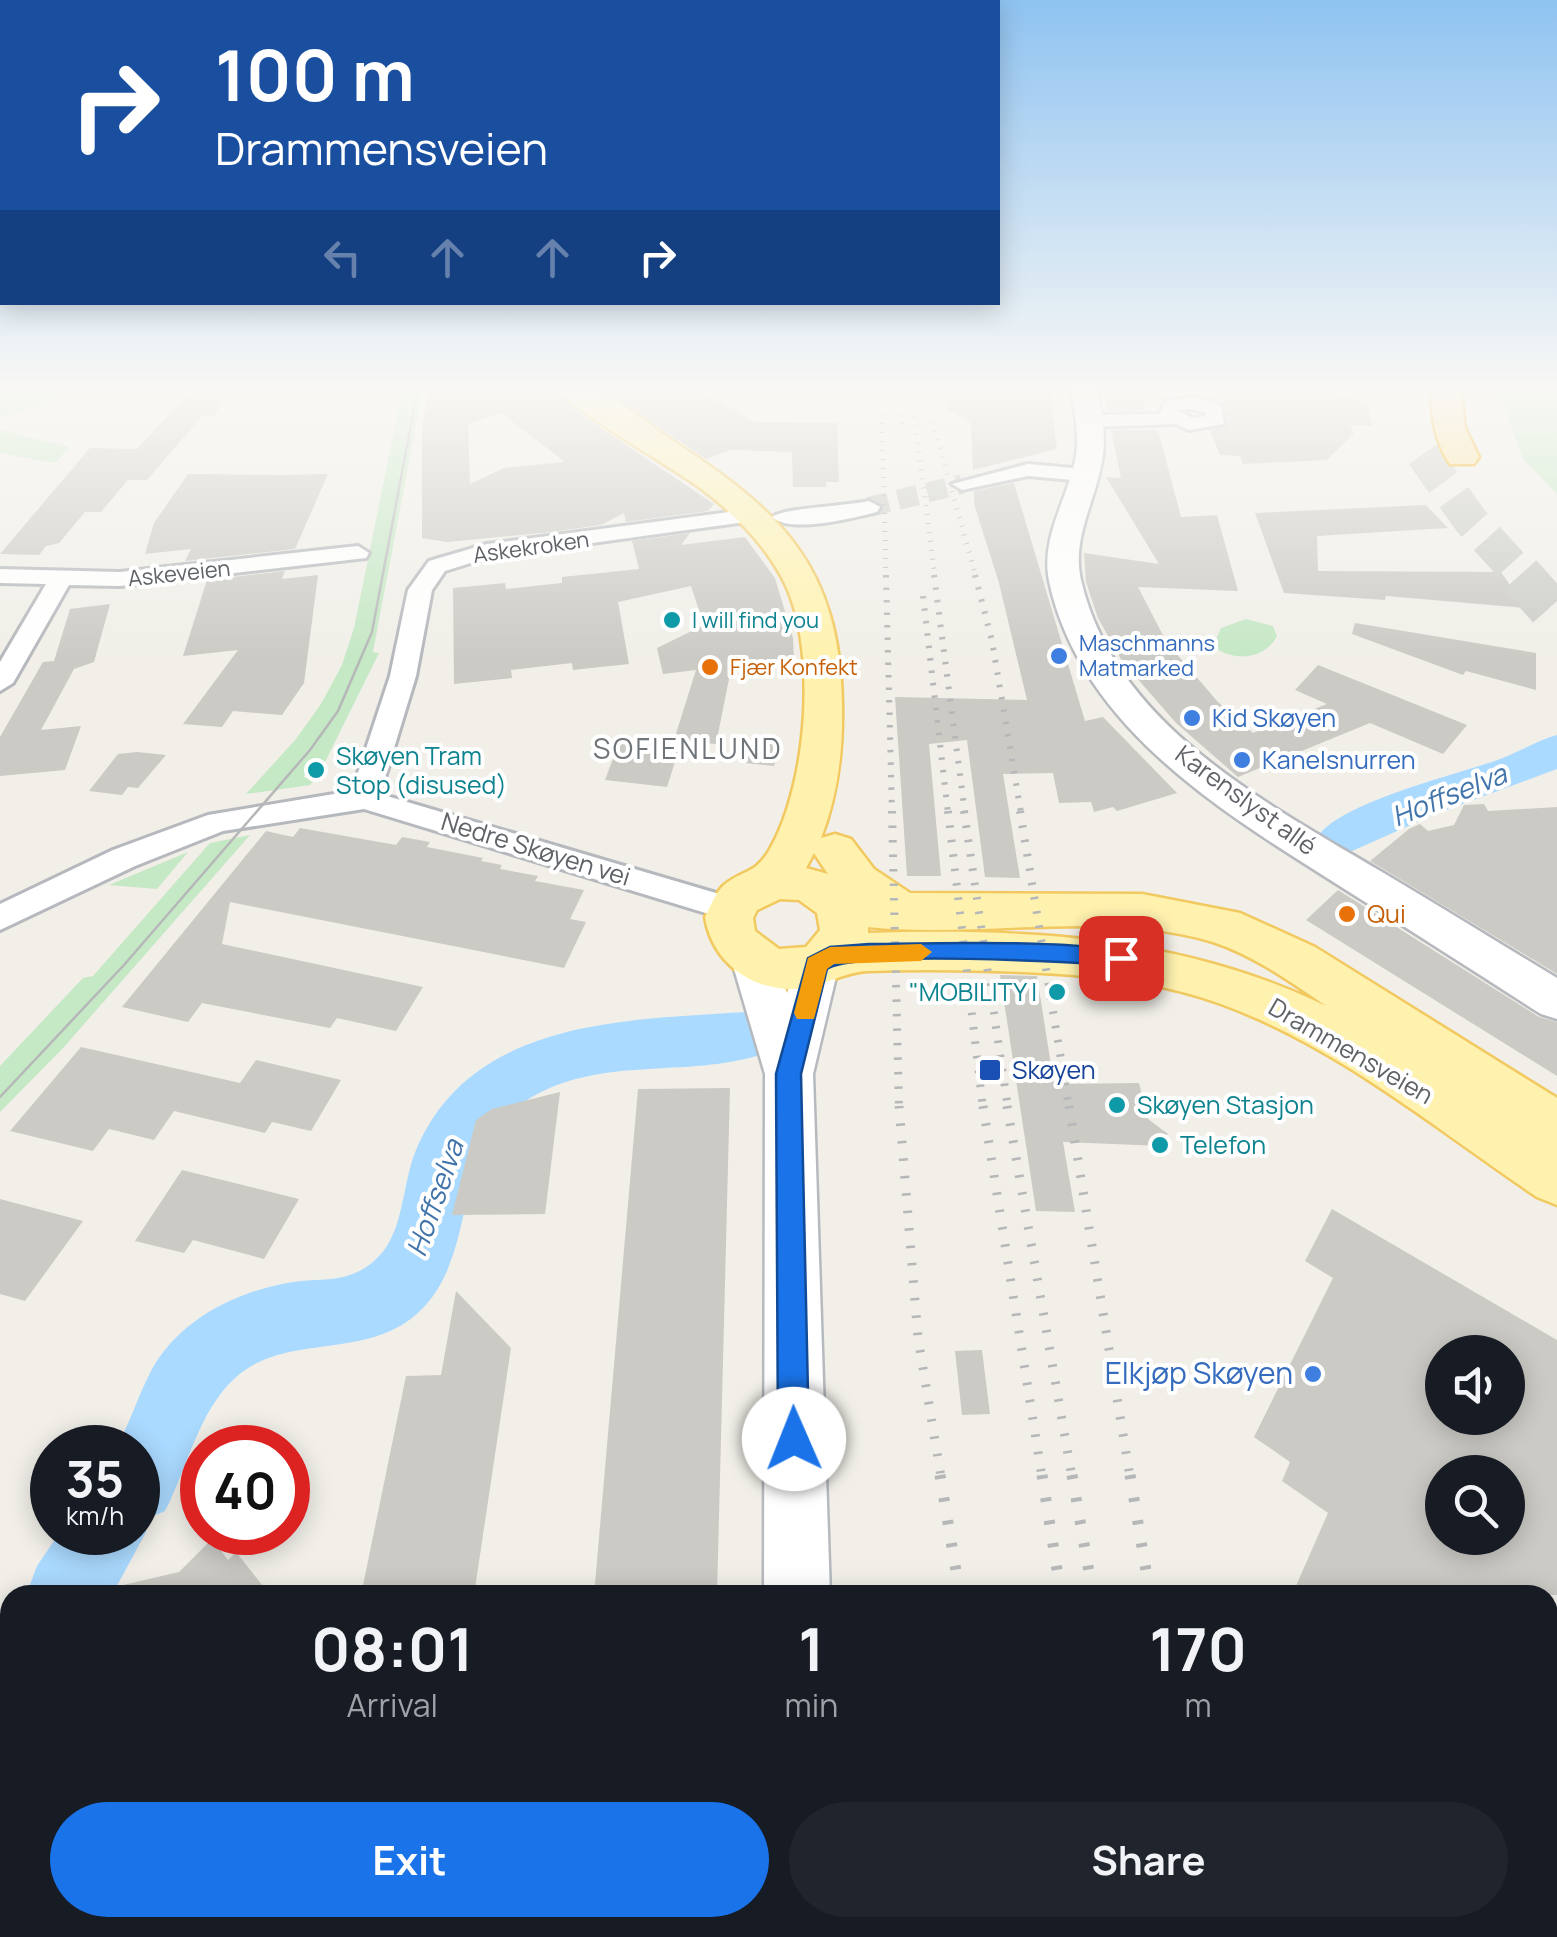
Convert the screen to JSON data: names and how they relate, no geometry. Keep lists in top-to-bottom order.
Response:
{
  "streets": {
    "main road": ["Drammensveien"],
    "street": [
      "Askekroken",
      "Askeveien",
      "Karenslyst allé",
      "Nedre Skøyen vei"
    ]
  },
  "crossings": [
    ["Askekroken", "Nedre Skøyen vei"],
    ["Nedre Skøyen vei", "Drammensveien"]
  ],
  "districts": ["SOFIENLUND"],
  "water": ["Hoffselva"],
  "places": {
    "other": [
      "I will find you",
      "Maschmanns Matmarked",
      "Fjær Konfekt",
      "Kid Skøyen",
      "Kanelsnurren",
      "Skøyen Tram Stop (disused)",
      "Qui",
      "\"MOBILITY I",
      "Skøyen Stasjon",
      "Telefon",
      "Elkjøp Skøyen"
    ],
    "transit": ["Skøyen"]
  },
  "page": {
    "turn": ["100 m", "Drammensveien"],
    "speed": "35 km/h",
    "limit": "40",
    "eta": [
      "08:01",
      "Arrival",
      "1",
      "min",
      "170",
      "m"
    ],
    "buttons": ["Exit", "Share"]
  }
}
